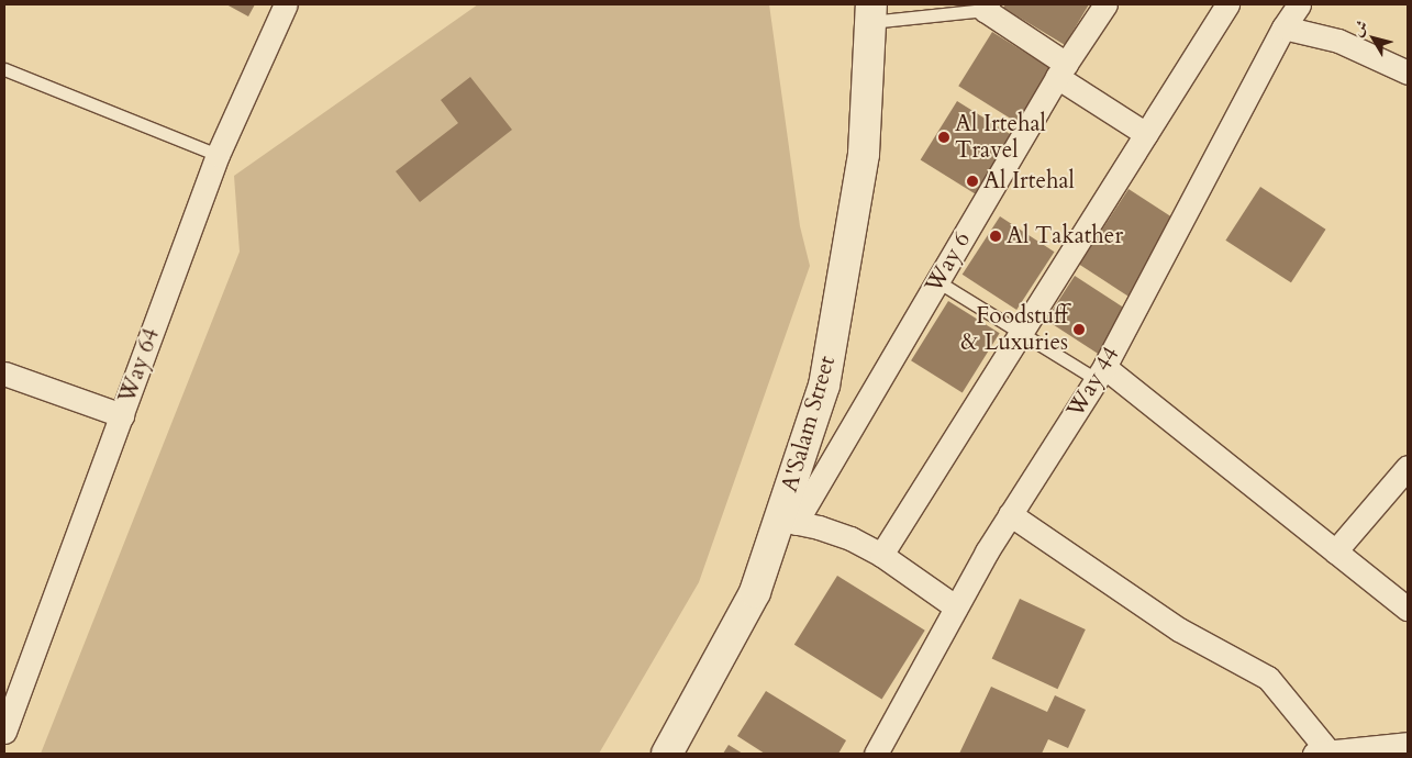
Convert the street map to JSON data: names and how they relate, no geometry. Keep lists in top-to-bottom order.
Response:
{
  "streets": {
    "street": [
      "Way 6",
      "Way 64",
      "Way 44",
      "A'Salam Street"
    ]
  },
  "crossings": [
    ["Way 6", "A'Salam Street"]
  ],
  "places": [
    "Al Irtehal Travel",
    "Al Irtehal",
    "Al Takather",
    "Foodstuff & Luxuries"
  ],
  "north": "top left"
}
